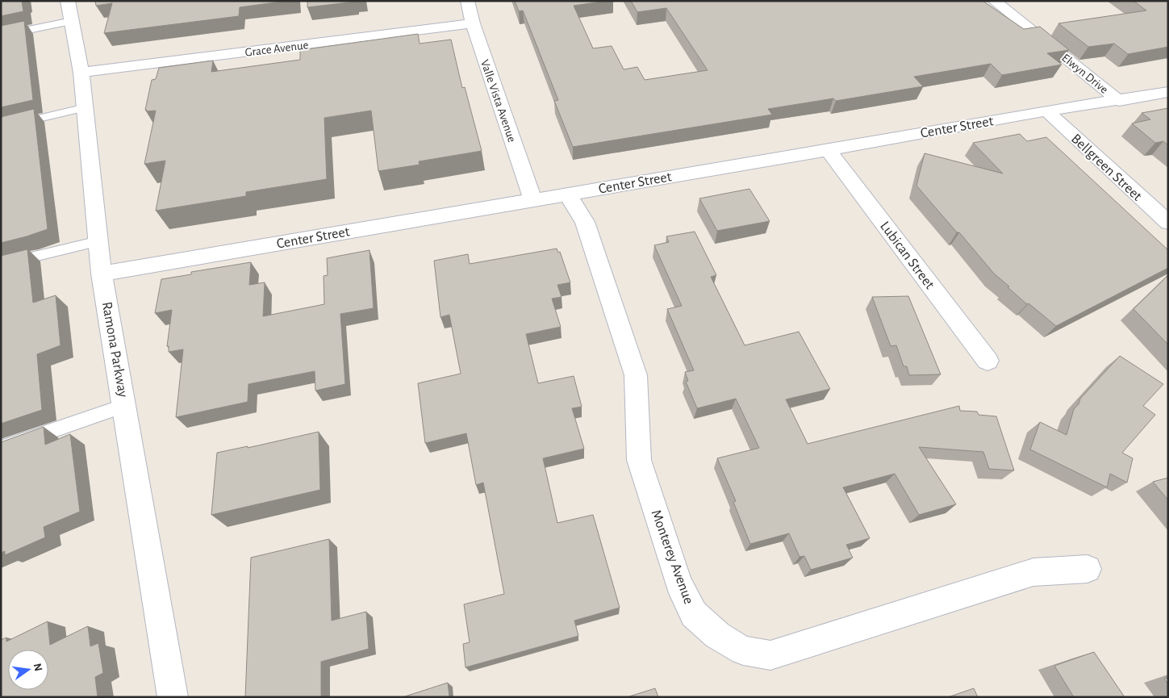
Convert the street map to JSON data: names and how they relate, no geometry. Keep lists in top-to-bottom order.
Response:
{
  "streets": {
    "street": [
      "Grace Avenue",
      "Elwyn Drive",
      "Valle Vista Avenue",
      "Center Street",
      "Bellgreen Street",
      "Lubican Street",
      "Ramona Parkway",
      "Monterey Avenue"
    ]
  },
  "crossings": [
    ["Grace Avenue", "Valle Vista Avenue"],
    ["Grace Avenue", "Ramona Parkway"],
    ["Elwyn Drive", "Center Street"],
    ["Valle Vista Avenue", "Center Street"],
    ["Center Street", "Bellgreen Street"],
    ["Center Street", "Lubican Street"],
    ["Center Street", "Ramona Parkway"],
    ["Center Street", "Monterey Avenue"]
  ],
  "north": "right"
}
